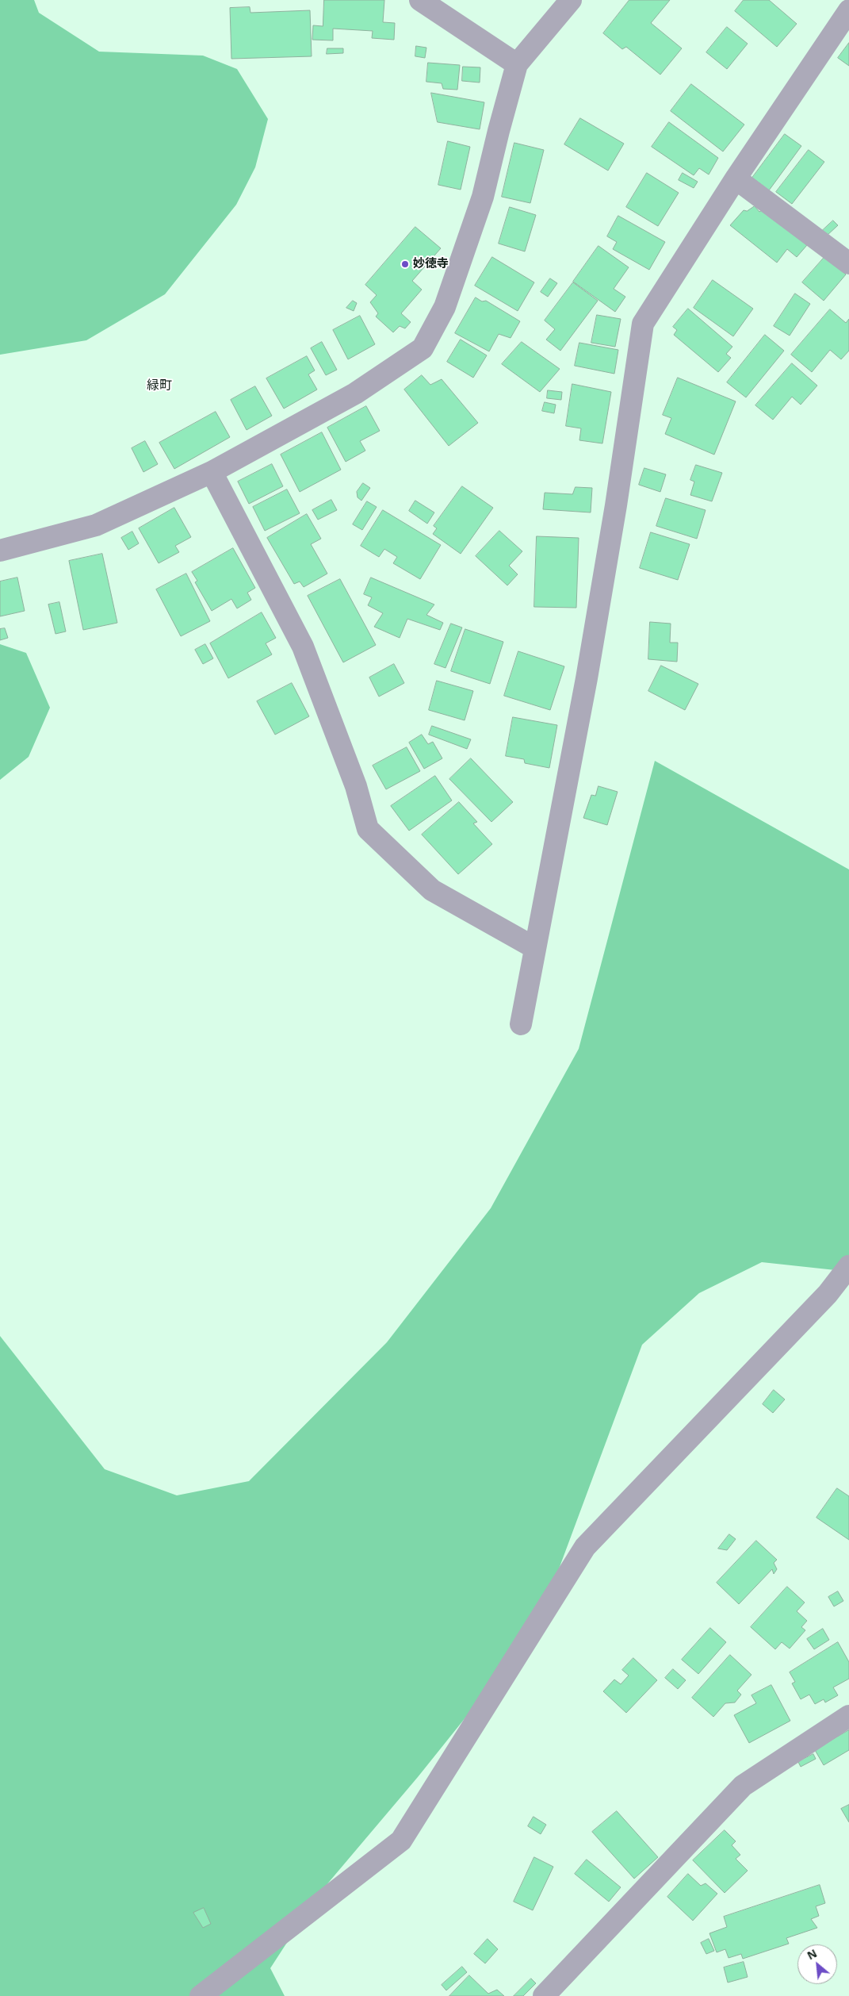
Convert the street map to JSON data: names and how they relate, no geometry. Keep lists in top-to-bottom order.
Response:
{
  "districts": ["緑町"],
  "places": ["妙徳寺"],
  "north": "top left"
}
